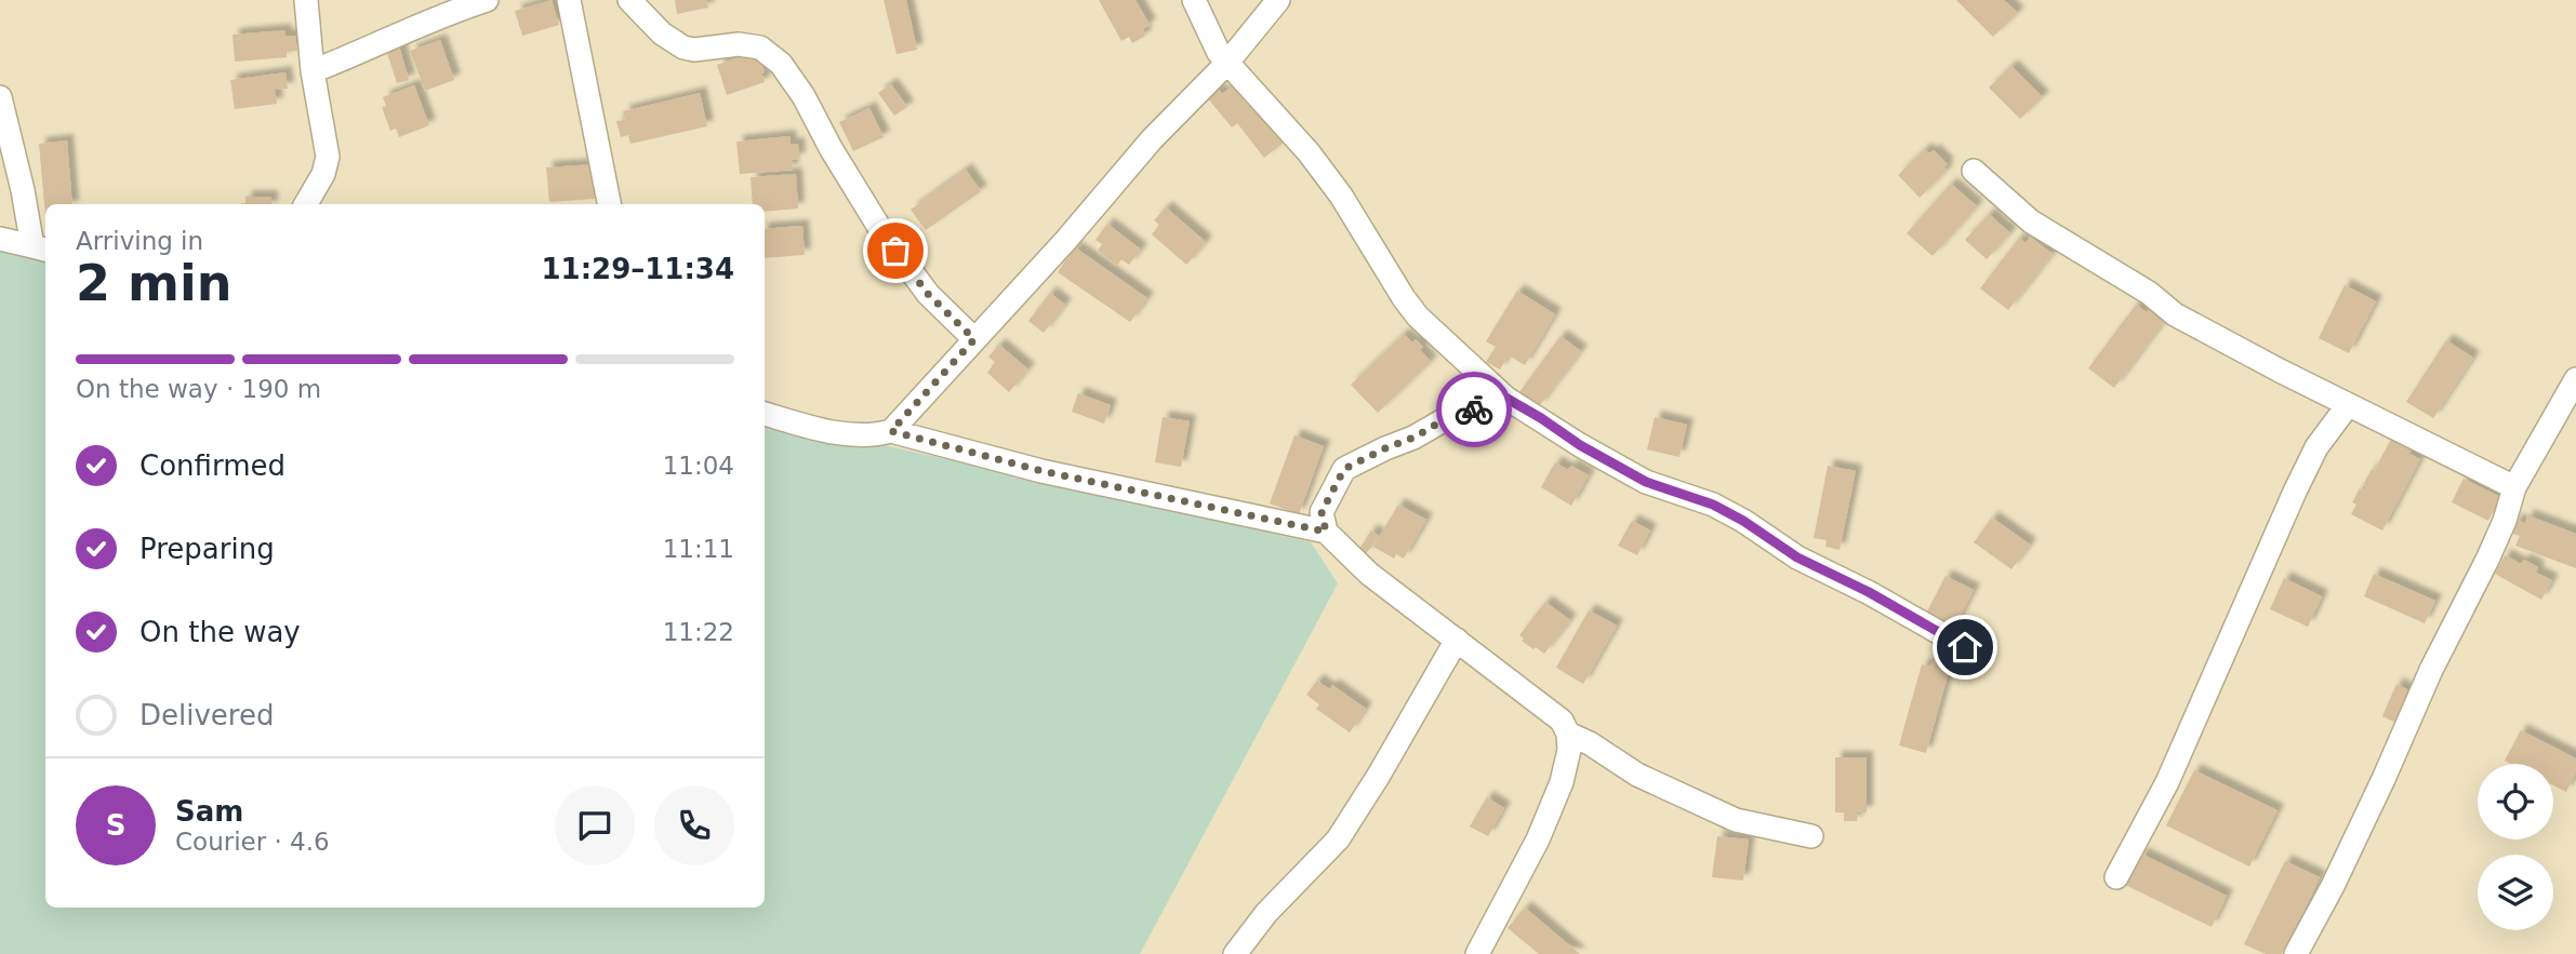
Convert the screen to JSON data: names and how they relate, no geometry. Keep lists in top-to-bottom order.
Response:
{
  "page": {
    "heading": ["2 min", "Arriving in", "11:29–11:34"],
    "panel": ["Sam", "Courier · 4.6"],
    "bar": "On the way · 190 m",
    "list": [
      ["Confirmed", "11:04"],
      ["Preparing", "11:11"],
      ["On the way", "11:22"],
      "Delivered"
    ],
    "round": "S"
  }
}
